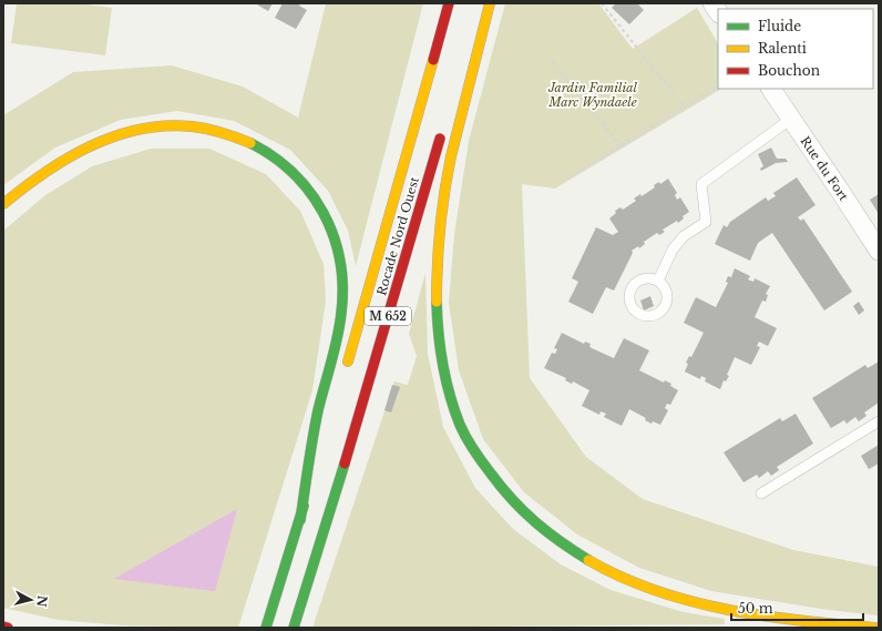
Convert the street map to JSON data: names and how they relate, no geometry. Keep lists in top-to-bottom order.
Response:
{
  "streets": {
    "highway": ["Rocade Nord Ouest", "M 652"],
    "street": ["Rue du Fort"]
  },
  "parks": ["Jardin Familial Marc Wyndaele"],
  "legend": ["Fluide", "Ralenti", "Bouchon"],
  "scale_bar": "50 m",
  "north": "right"
}
